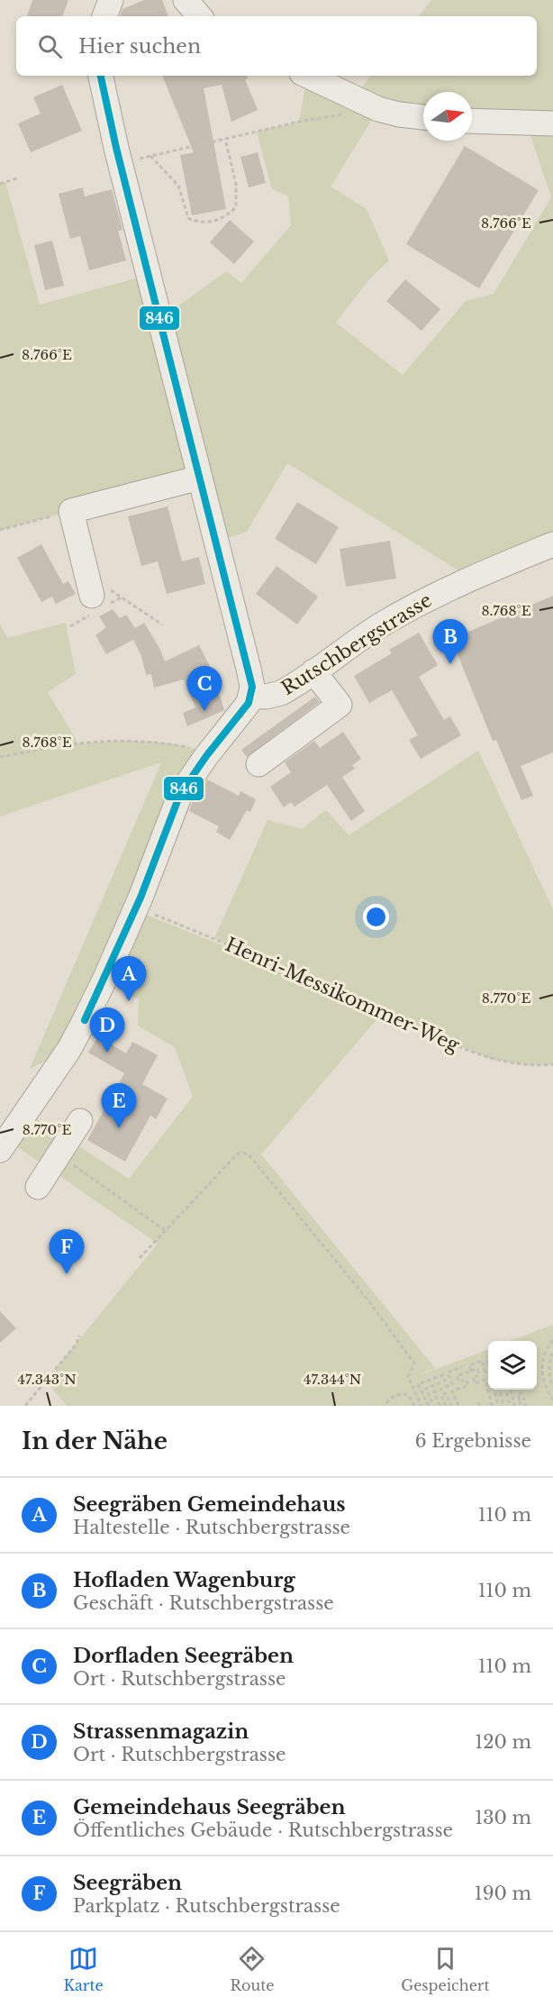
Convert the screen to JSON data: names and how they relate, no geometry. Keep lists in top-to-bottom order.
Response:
{
  "streets": {
    "street": ["Rutschbergstrasse"],
    "path": ["Henri-Messikommer-Weg"]
  },
  "lines": ["transit line 846"],
  "north": "right",
  "page": {
    "search": "Hier suchen",
    "pins": [
      "B",
      "C",
      "A",
      "D",
      "E",
      "F"
    ],
    "heading": ["In der Nähe", "6 Ergebnisse"],
    "list": [
      {
        "mark": "A",
        "name": "Seegräben Gemeindehaus",
        "note": "Haltestelle · Rutschbergstrasse",
        "value": "110 m"
      },
      {
        "mark": "B",
        "name": "Hofladen Wagenburg",
        "note": "Geschäft · Rutschbergstrasse",
        "value": "110 m"
      },
      {
        "mark": "C",
        "name": "Dorfladen Seegräben",
        "note": "Ort · Rutschbergstrasse",
        "value": "110 m"
      },
      {
        "mark": "D",
        "name": "Strassenmagazin",
        "note": "Ort · Rutschbergstrasse",
        "value": "120 m"
      },
      {
        "mark": "E",
        "name": "Gemeindehaus Seegräben",
        "note": "Öffentliches Gebäude · Rutschbergstrasse",
        "value": "130 m"
      },
      {
        "mark": "F",
        "name": "Seegräben",
        "note": "Parkplatz · Rutschbergstrasse",
        "value": "190 m"
      }
    ],
    "nav": ["Karte", "Route", "Gespeichert"]
  },
  "coordinates": [
    "8.766°E",
    "8.768°E",
    "8.770°E",
    "47.343°N",
    "47.344°N"
  ]
}
